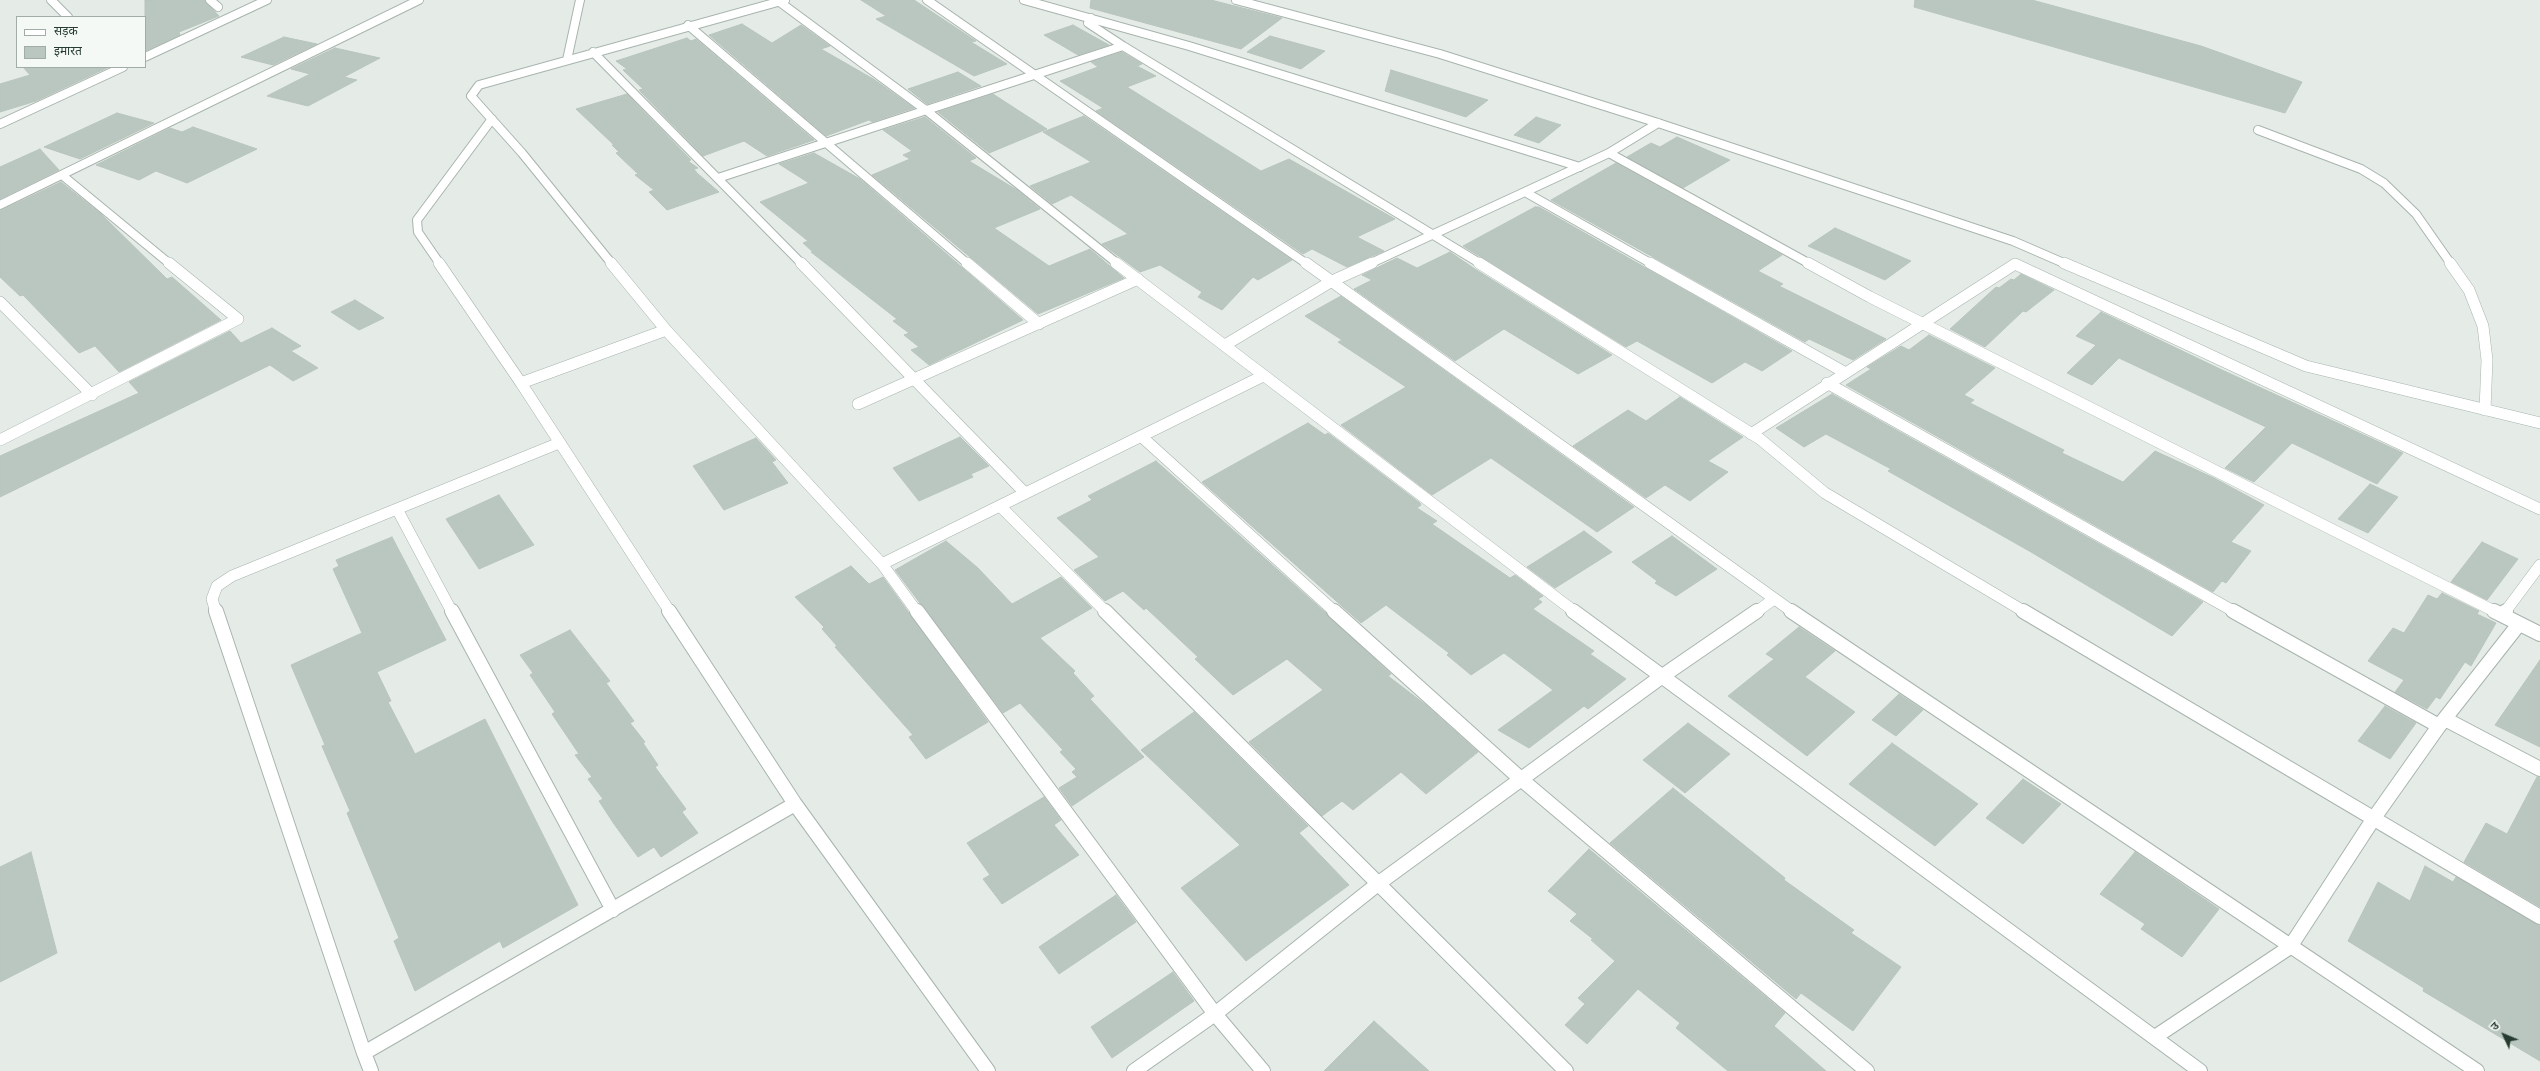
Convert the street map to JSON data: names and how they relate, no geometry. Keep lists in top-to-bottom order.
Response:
{
  "legend": ["सड़क", "इमारत"],
  "north": "top left"
}
